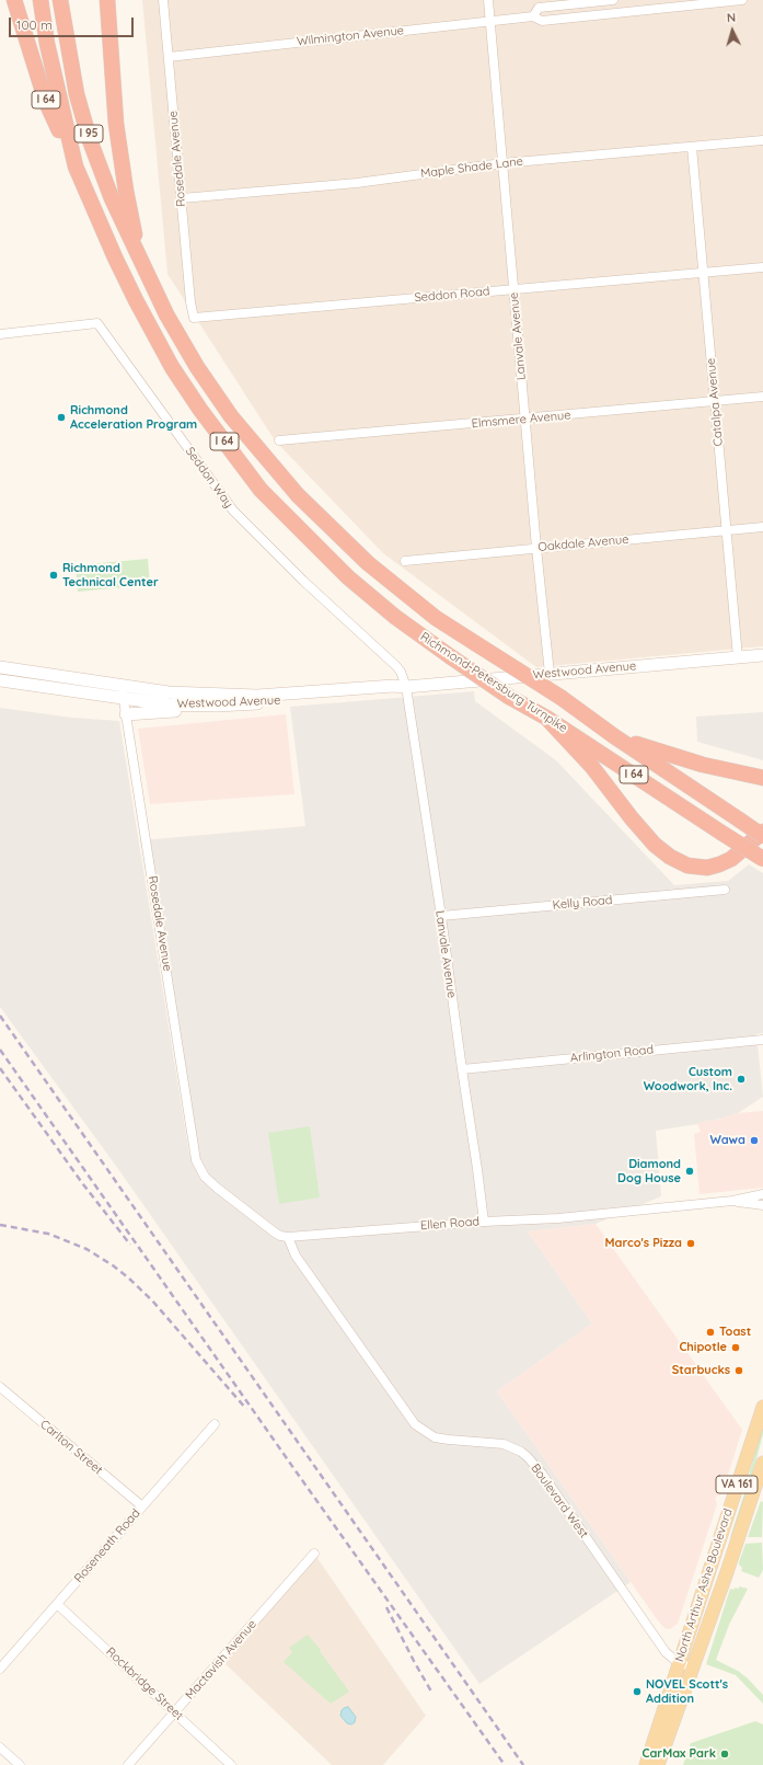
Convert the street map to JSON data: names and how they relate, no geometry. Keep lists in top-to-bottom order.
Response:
{
  "streets": {
    "highway": ["I 64", "I 95", "Richmond-Petersburg Turnpike"],
    "main road": ["Westwood Avenue", "VA 161", "North Arthur Ashe Boulevard"],
    "street": [
      "Wilmington Avenue",
      "Rosedale Avenue",
      "Maple Shade Lane",
      "Seddon Road",
      "Lanvale Avenue",
      "Catalpa Avenue",
      "Elmsmere Avenue",
      "Seddon Way",
      "Oakdale Avenue",
      "Kelly Road",
      "Arlington Road",
      "Ellen Road",
      "Carlton Street",
      "Boulevard West",
      "Roseneath Road",
      "Mactavish Avenue",
      "Rockbridge Street"
    ]
  },
  "crossings": [
    ["Wilmington Avenue", "Rosedale Avenue"],
    ["Wilmington Avenue", "Lanvale Avenue"],
    ["I 64", "Richmond-Petersburg Turnpike"],
    ["Rosedale Avenue", "Maple Shade Lane"],
    ["Rosedale Avenue", "Seddon Road"],
    ["Rosedale Avenue", "Westwood Avenue"],
    ["Rosedale Avenue", "Ellen Road"],
    ["Maple Shade Lane", "Lanvale Avenue"],
    ["Maple Shade Lane", "Catalpa Avenue"],
    ["Seddon Road", "Lanvale Avenue"],
    ["Seddon Road", "Catalpa Avenue"],
    ["Lanvale Avenue", "Elmsmere Avenue"],
    ["Lanvale Avenue", "Seddon Way"],
    ["Lanvale Avenue", "Oakdale Avenue"],
    ["Lanvale Avenue", "Westwood Avenue"],
    ["Lanvale Avenue", "Kelly Road"],
    ["Lanvale Avenue", "Arlington Road"],
    ["Lanvale Avenue", "Ellen Road"],
    ["Catalpa Avenue", "Elmsmere Avenue"],
    ["Catalpa Avenue", "Oakdale Avenue"],
    ["Catalpa Avenue", "Westwood Avenue"],
    ["Seddon Way", "Westwood Avenue"],
    ["Ellen Road", "Boulevard West"],
    ["Carlton Street", "Roseneath Road"],
    ["Boulevard West", "North Arthur Ashe Boulevard"],
    ["Roseneath Road", "Rockbridge Street"],
    ["Mactavish Avenue", "Rockbridge Street"]
  ],
  "places": [
    "Richmond Acceleration Program",
    "Richmond Technical Center",
    "Custom Woodwork, Inc.",
    "Wawa",
    "Diamond Dog House",
    "Marco's Pizza",
    "Toast",
    "Chipotle",
    "Starbucks",
    "NOVEL Scott's Addition",
    "CarMax Park"
  ],
  "scale_bar": "100 m",
  "north": "top"
}
